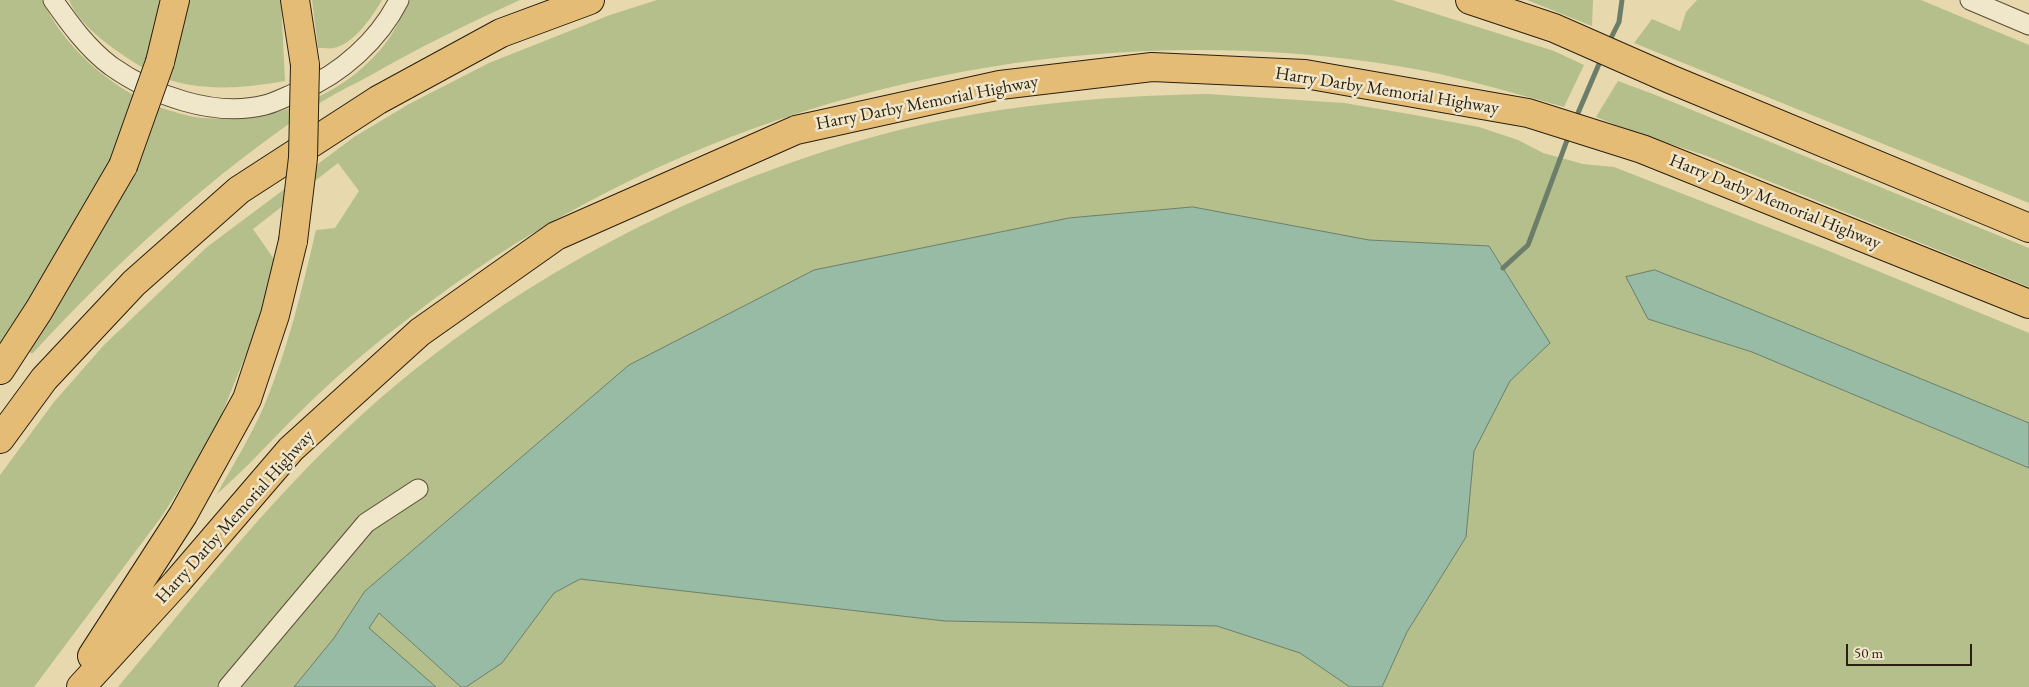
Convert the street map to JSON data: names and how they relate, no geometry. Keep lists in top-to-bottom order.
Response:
{
  "streets": {
    "highway": ["Harry Darby Memorial Highway"]
  },
  "scale_bar": "50 m"
}
